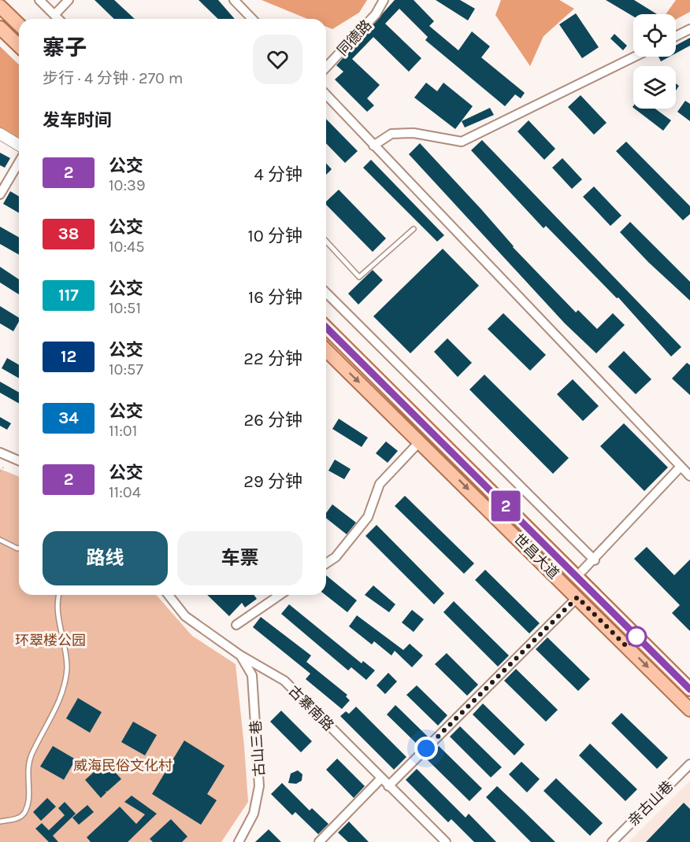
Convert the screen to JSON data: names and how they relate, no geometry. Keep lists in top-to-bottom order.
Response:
{
  "streets": {
    "main road": ["世昌大道"],
    "street": [
      "同德路",
      "古寨南路",
      "古山三巷",
      "亲古山巷"
    ]
  },
  "crossings": [
    ["古寨南路", "古山三巷"]
  ],
  "parks": ["环翠楼公园", "威海民俗文化村"],
  "lines": ["bus line 2"],
  "page": {
    "on_map": "2",
    "heading": [
      ["寨子", "步行 · 4 分钟 · 270 m"],
      "发车时间"
    ],
    "list": [
      {
        "mark": "2",
        "name": "公交",
        "note": "10:39",
        "value": "4 分钟"
      },
      {
        "mark": "38",
        "name": "公交",
        "note": "10:45",
        "value": "10 分钟"
      },
      {
        "mark": "117",
        "name": "公交",
        "note": "10:51",
        "value": "16 分钟"
      },
      {
        "mark": "12",
        "name": "公交",
        "note": "10:57",
        "value": "22 分钟"
      },
      {
        "mark": "34",
        "name": "公交",
        "note": "11:01",
        "value": "26 分钟"
      },
      {
        "mark": "2",
        "name": "公交",
        "note": "11:04",
        "value": "29 分钟"
      }
    ],
    "buttons": ["路线", "车票"]
  }
}
